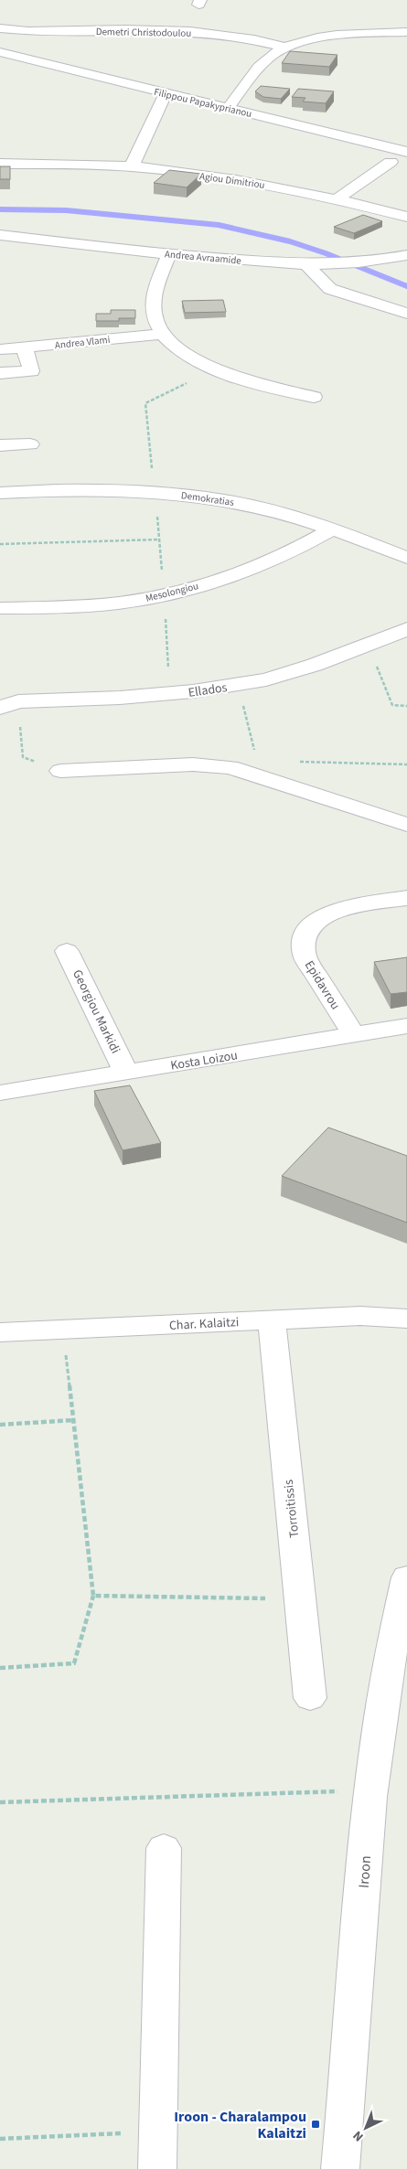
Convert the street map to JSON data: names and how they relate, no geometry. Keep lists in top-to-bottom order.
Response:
{
  "streets": {
    "street": [
      "Demetri Christodoulou",
      "Filippou Papakyprianou",
      "Agiou Dimitriou",
      "Andrea Avraamide",
      "Andrea Vlami",
      "Demokratias",
      "Mesolongiou",
      "Ellados",
      "Epidavrou",
      "Georgiou Markidi",
      "Kosta Loizou",
      "Char. Kalaitzi",
      "Torroitissis",
      "Iroon"
    ]
  },
  "crossings": [
    ["Demokratias", "Mesolongiou"],
    ["Epidavrou", "Kosta Loizou"],
    ["Georgiou Markidi", "Kosta Loizou"],
    ["Char. Kalaitzi", "Torroitissis"]
  ],
  "places": {
    "transit": ["Iroon - Charalampou Kalaitzi"]
  },
  "north": "bottom left"
}
